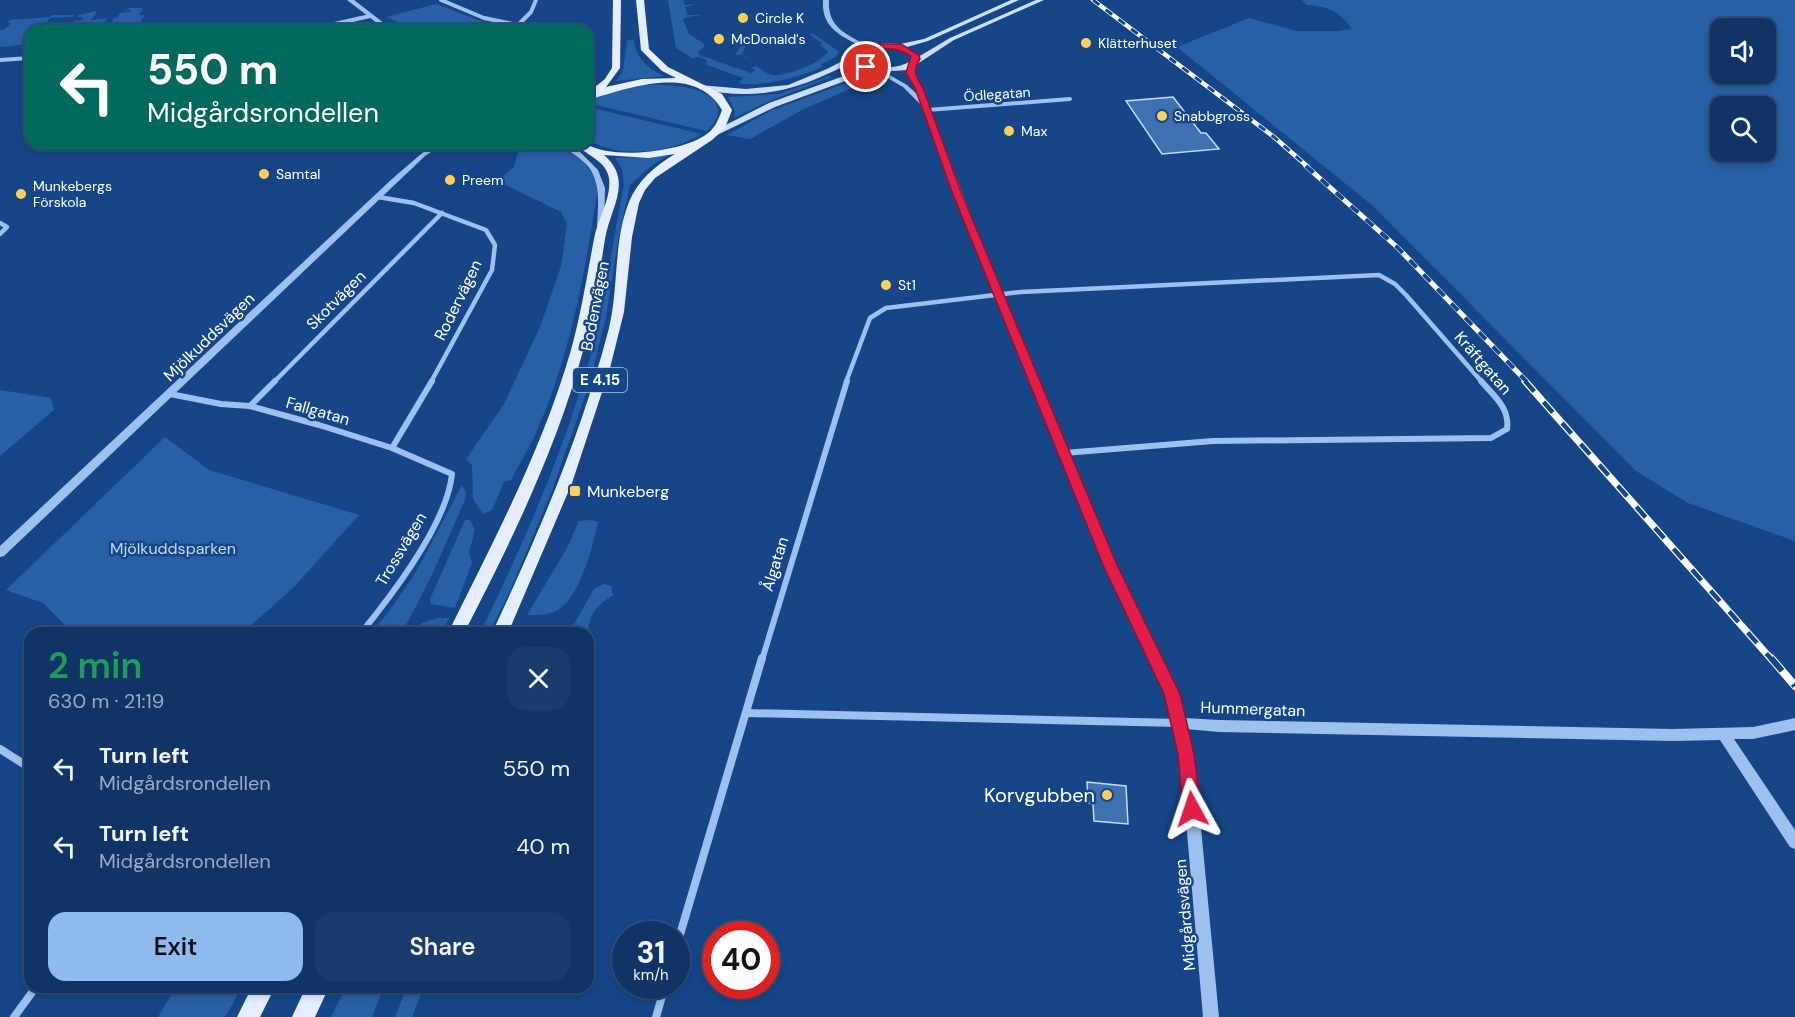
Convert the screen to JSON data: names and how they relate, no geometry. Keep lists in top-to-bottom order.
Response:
{
  "streets": {
    "main road": ["Bodenvägen", "E 4.15"],
    "street": [
      "Ödlegatan",
      "Skotvägen",
      "Rodervägen",
      "Mjölkuddsvägen",
      "Kräftgatan",
      "Fallgatan",
      "Trossvägen",
      "Ålgatan",
      "Hummergatan",
      "Midgårdsvägen"
    ]
  },
  "crossings": [
    ["Ödlegatan", "Midgårdsvägen"],
    ["Skotvägen", "Rodervägen"],
    ["Skotvägen", "Fallgatan"],
    ["Rodervägen", "Mjölkuddsvägen"],
    ["Rodervägen", "Fallgatan"],
    ["Mjölkuddsvägen", "Fallgatan"],
    ["Kräftgatan", "Ålgatan"],
    ["Kräftgatan", "Midgårdsvägen"],
    ["Fallgatan", "Trossvägen"],
    ["Ålgatan", "Hummergatan"],
    ["Ålgatan", "Midgårdsvägen"],
    ["Hummergatan", "Midgårdsvägen"]
  ],
  "parks": ["Mjölkuddsparken"],
  "places": {
    "other": [
      "Circle K",
      "McDonald's",
      "Klätterhuset",
      "Snabbgross",
      "Max",
      "Samtal",
      "Preem",
      "Munkebergs Förskola",
      "St1",
      "Korvgubben"
    ],
    "transit": ["Munkeberg"]
  },
  "page": {
    "turn": ["550 m", "Midgårdsrondellen"],
    "heading": ["2 min", "630 m · 21:19"],
    "list": [
      {
        "name": "Turn left",
        "note": "Midgårdsrondellen",
        "value": "550 m"
      },
      {
        "name": "Turn left",
        "note": "Midgårdsrondellen",
        "value": "40 m"
      }
    ],
    "buttons": ["Exit", "Share"],
    "speed": "31 km/h",
    "limit": "40"
  }
}
